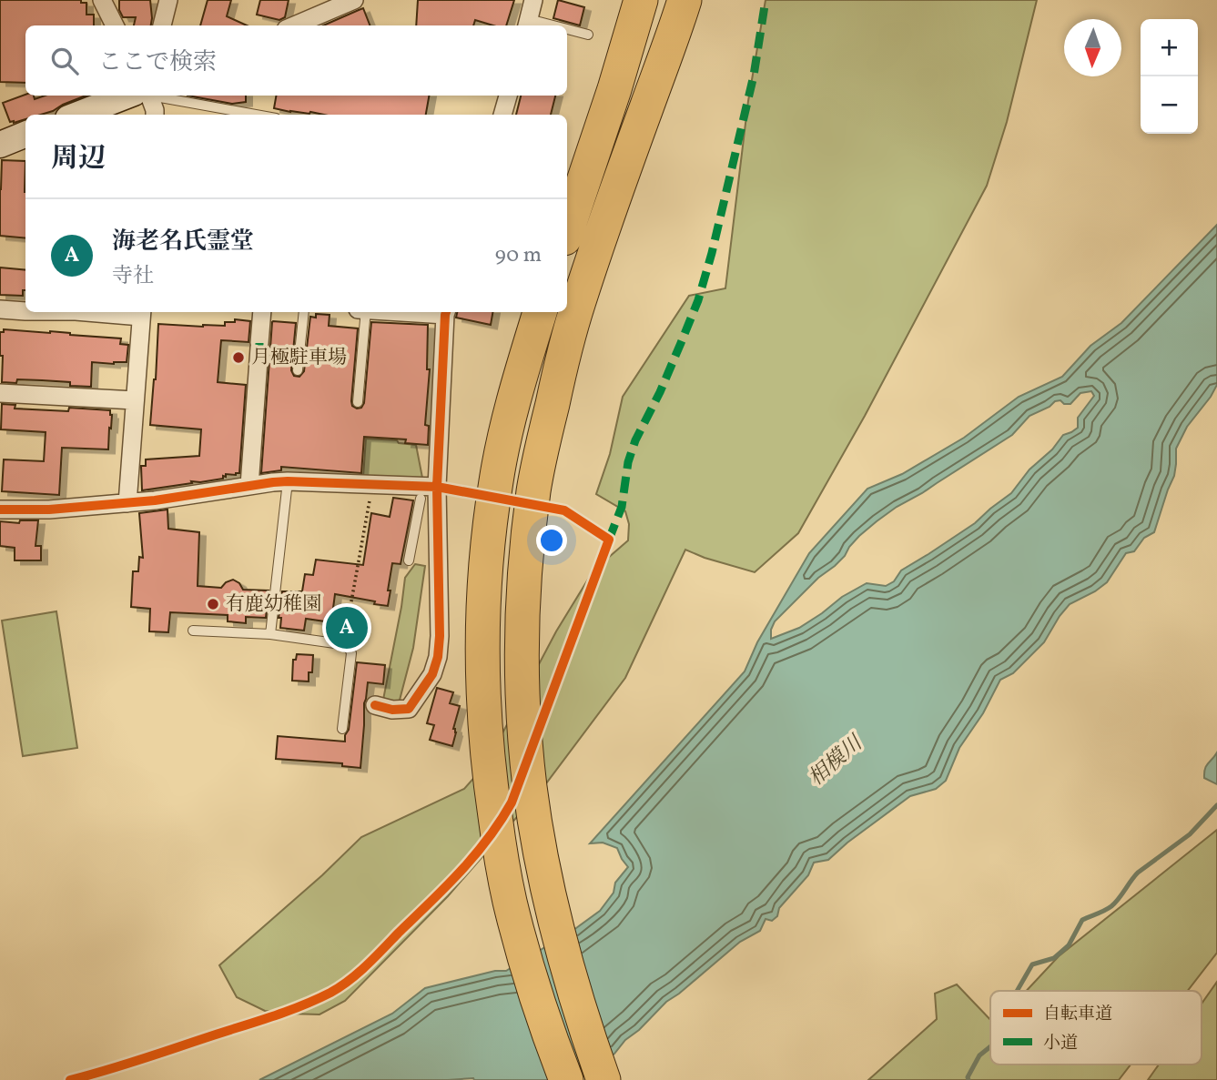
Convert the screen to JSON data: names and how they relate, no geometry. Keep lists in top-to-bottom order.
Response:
{
  "water": ["相模川"],
  "places": ["月極駐車場", "有鹿幼稚園"],
  "legend": ["自転車道", "小道"],
  "north": "bottom",
  "page": {
    "map_buttons": ["+", "−"],
    "search": "ここで検索",
    "heading": "周辺",
    "list": [
      {
        "mark": "A",
        "name": "海老名氏霊堂",
        "note": "寺社",
        "value": "90 m"
      }
    ],
    "pins": "A"
  }
}
